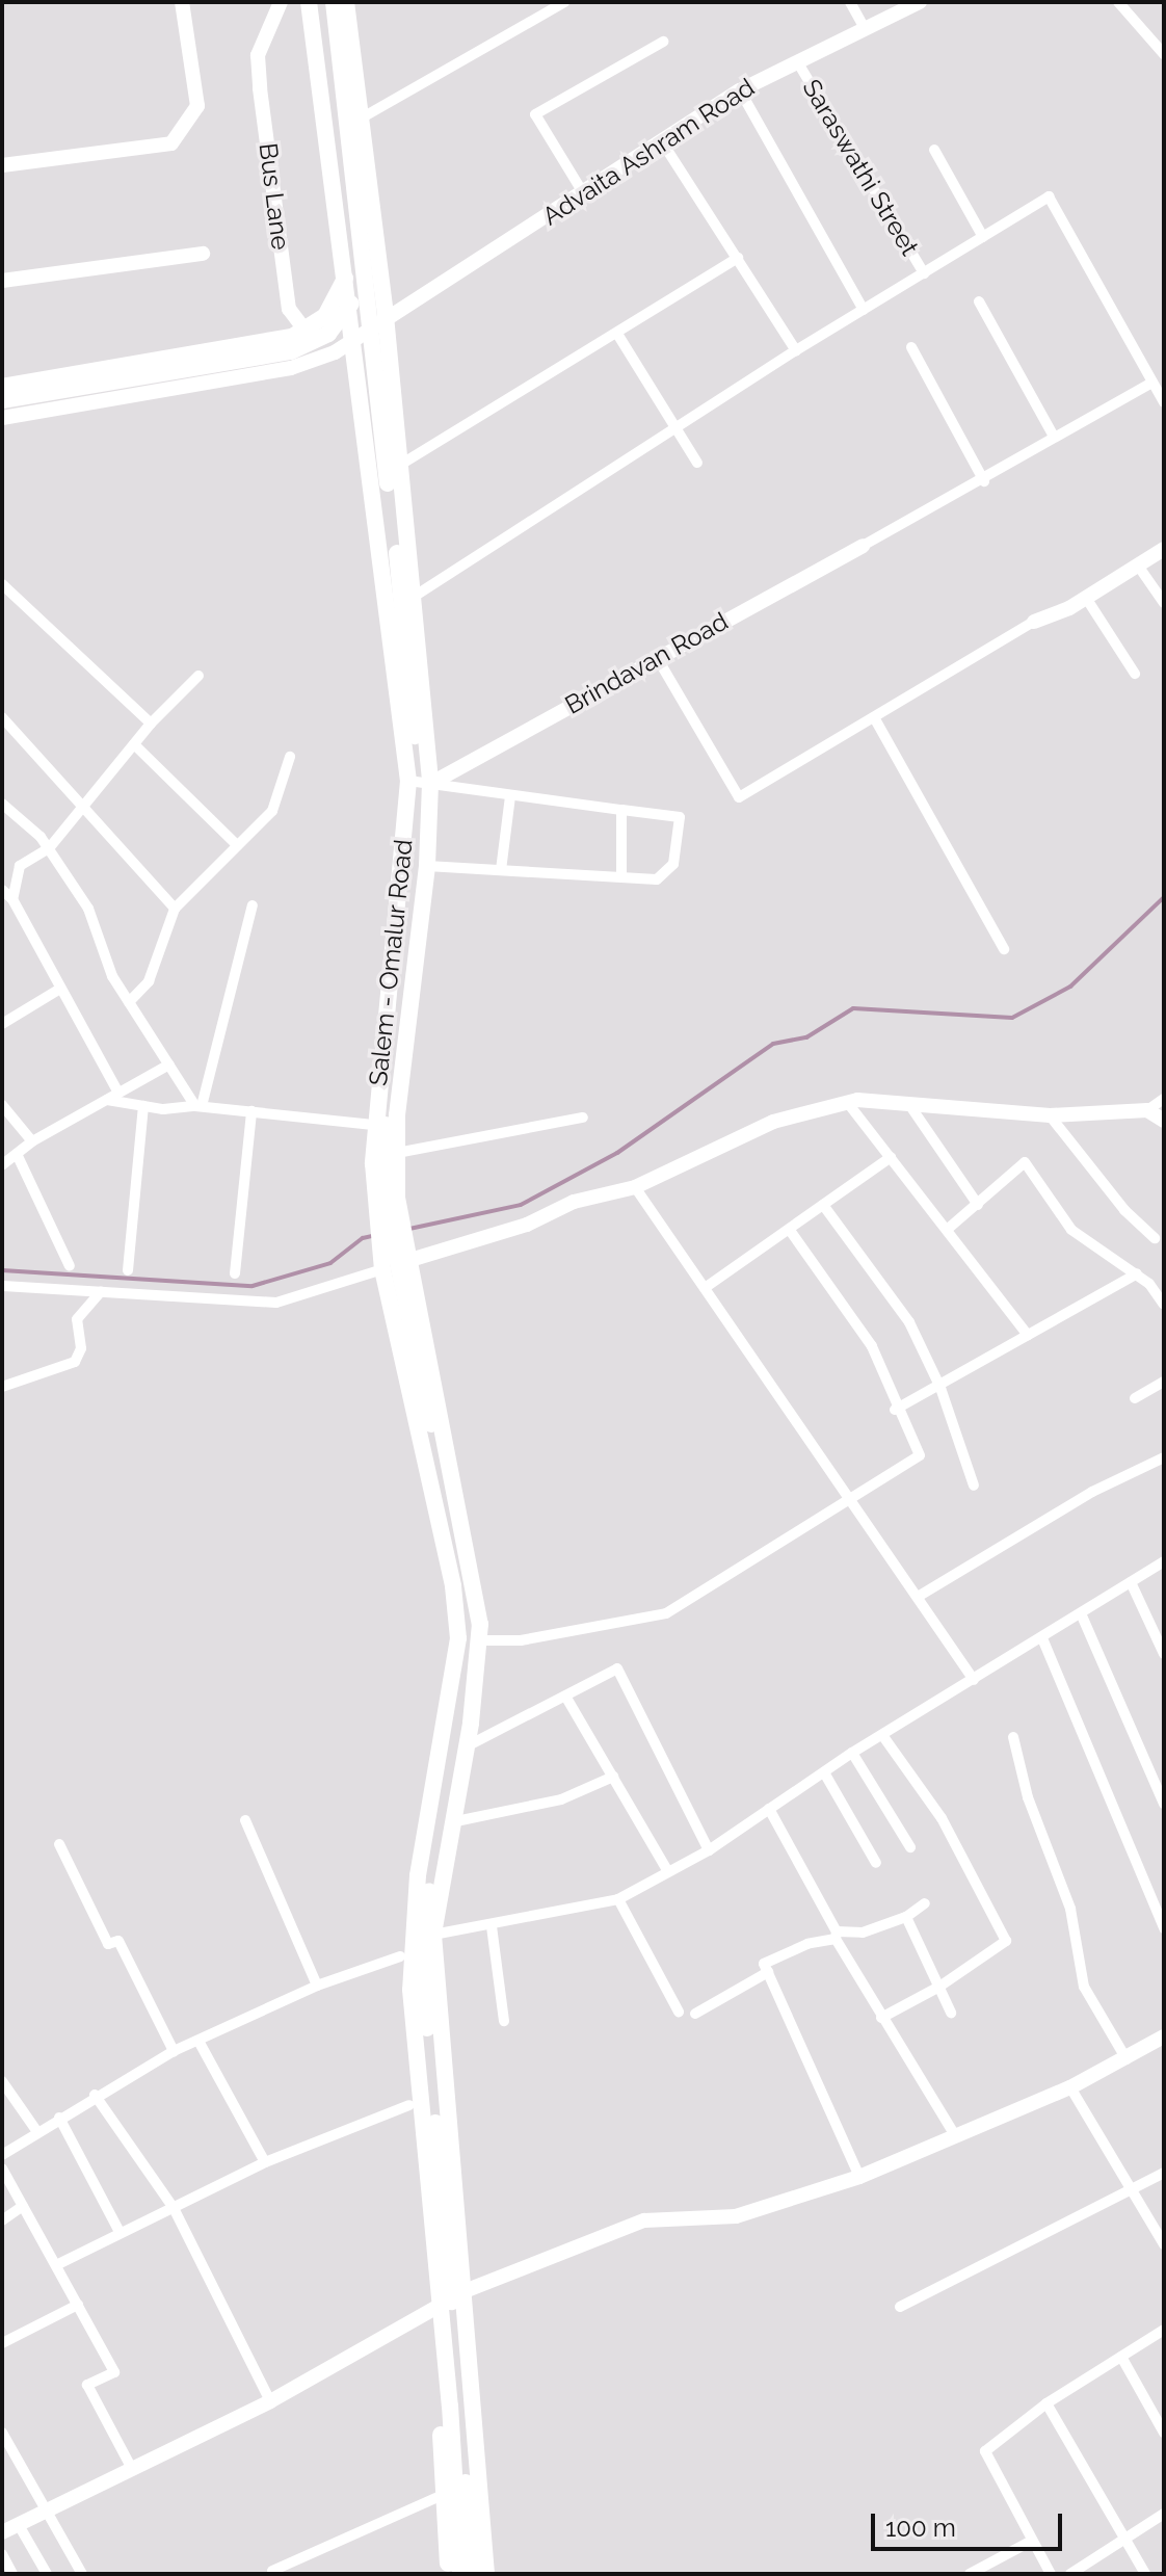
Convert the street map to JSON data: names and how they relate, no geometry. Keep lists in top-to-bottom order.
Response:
{
  "streets": {
    "main road": ["Salem - Omalur Road"],
    "street": [
      "Advaita Ashram Road",
      "Saraswathi Street",
      "Bus Lane",
      "Brindavan Road"
    ]
  },
  "crossings": [
    ["Advaita Ashram Road", "Saraswathi Street"],
    ["Advaita Ashram Road", "Bus Lane"],
    ["Advaita Ashram Road", "Salem - Omalur Road"],
    ["Bus Lane", "Salem - Omalur Road"]
  ],
  "scale_bar": "100 m"
}
